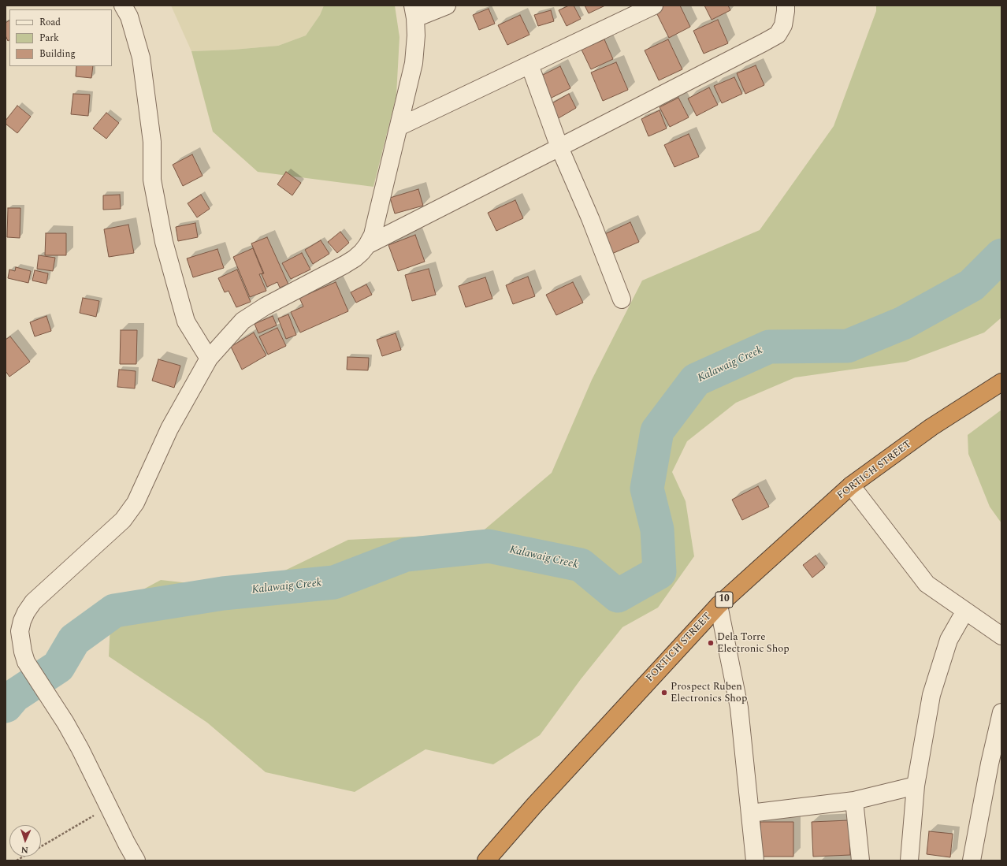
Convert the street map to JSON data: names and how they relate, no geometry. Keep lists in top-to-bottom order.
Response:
{
  "streets": {
    "highway": ["FORTICH STREET", "10"]
  },
  "water": ["Kalawaig Creek"],
  "places": ["Dela Torre Electronic Shop", "Prospect Ruben Electronics Shop"],
  "legend": ["Road", "Park", "Building"],
  "north": "bottom"
}
